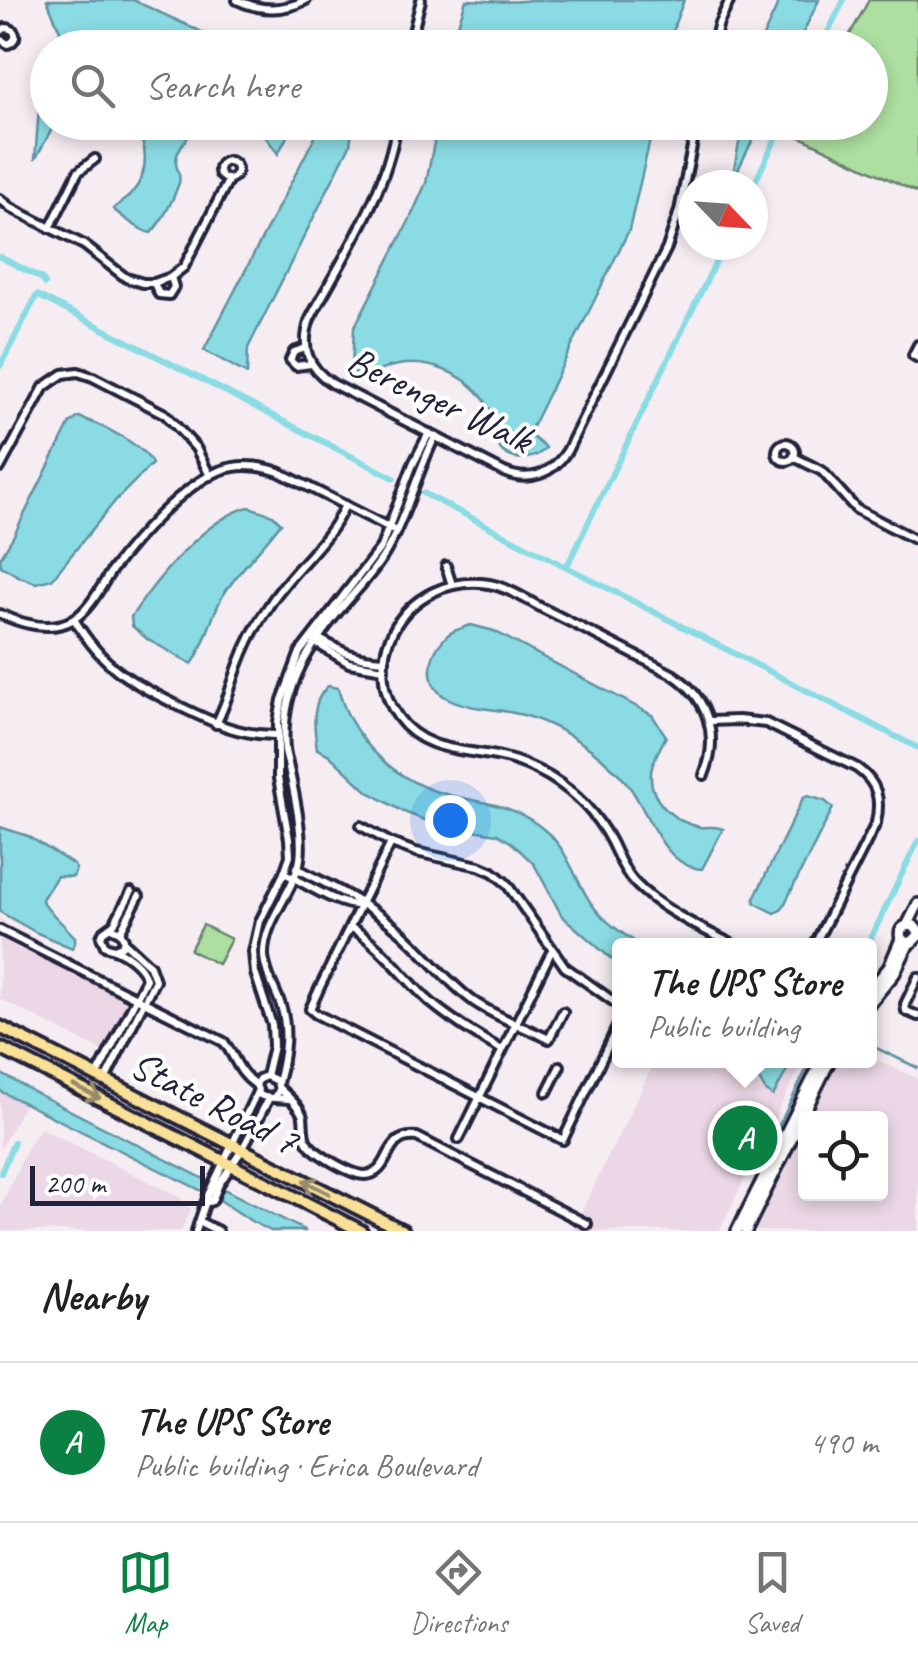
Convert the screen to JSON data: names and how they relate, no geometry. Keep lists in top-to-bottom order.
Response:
{
  "streets": {
    "main road": ["State Road 7"],
    "street": ["Berenger Walk"]
  },
  "scale_bar": "200 m",
  "north": "bottom right",
  "page": {
    "search": "Search here",
    "popup": ["The UPS Store", "Public building"],
    "pins": "A",
    "scale": "200 m",
    "heading": "Nearby",
    "list": [
      {
        "mark": "A",
        "name": "The UPS Store",
        "note": "Public building · Erica Boulevard",
        "value": "490 m"
      }
    ],
    "nav": ["Map", "Directions", "Saved"]
  }
}
